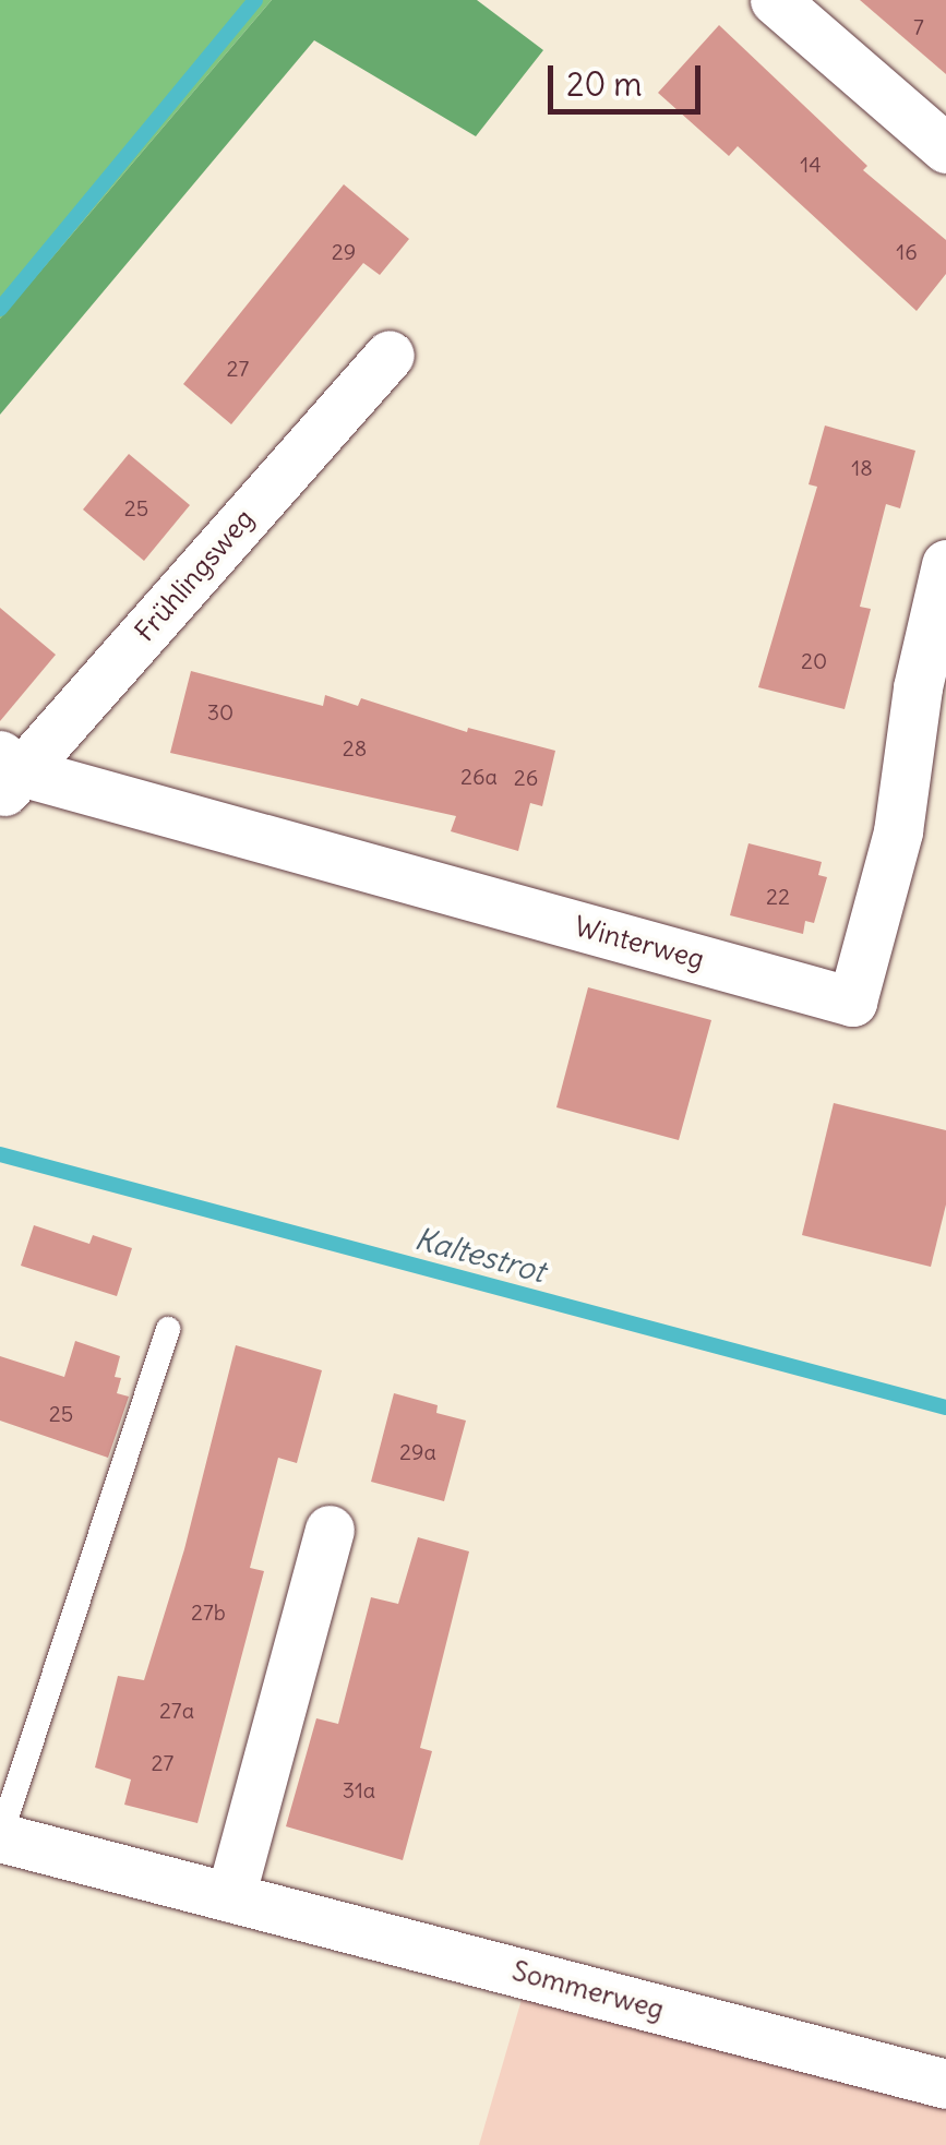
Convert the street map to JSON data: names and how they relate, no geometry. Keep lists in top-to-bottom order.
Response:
{
  "streets": {
    "street": ["Frühlingsweg", "Winterweg", "Sommerweg"]
  },
  "crossings": [
    ["Frühlingsweg", "Winterweg"]
  ],
  "water": ["Kaltestrot"],
  "house_numbers": [
    "7",
    "14",
    "29",
    "16",
    "27",
    "18",
    "25",
    "20",
    "30",
    "28",
    "26a",
    "26",
    "22",
    "25",
    "29a",
    "27b",
    "27a",
    "27",
    "31a"
  ],
  "scale_bar": "20 m"
}
